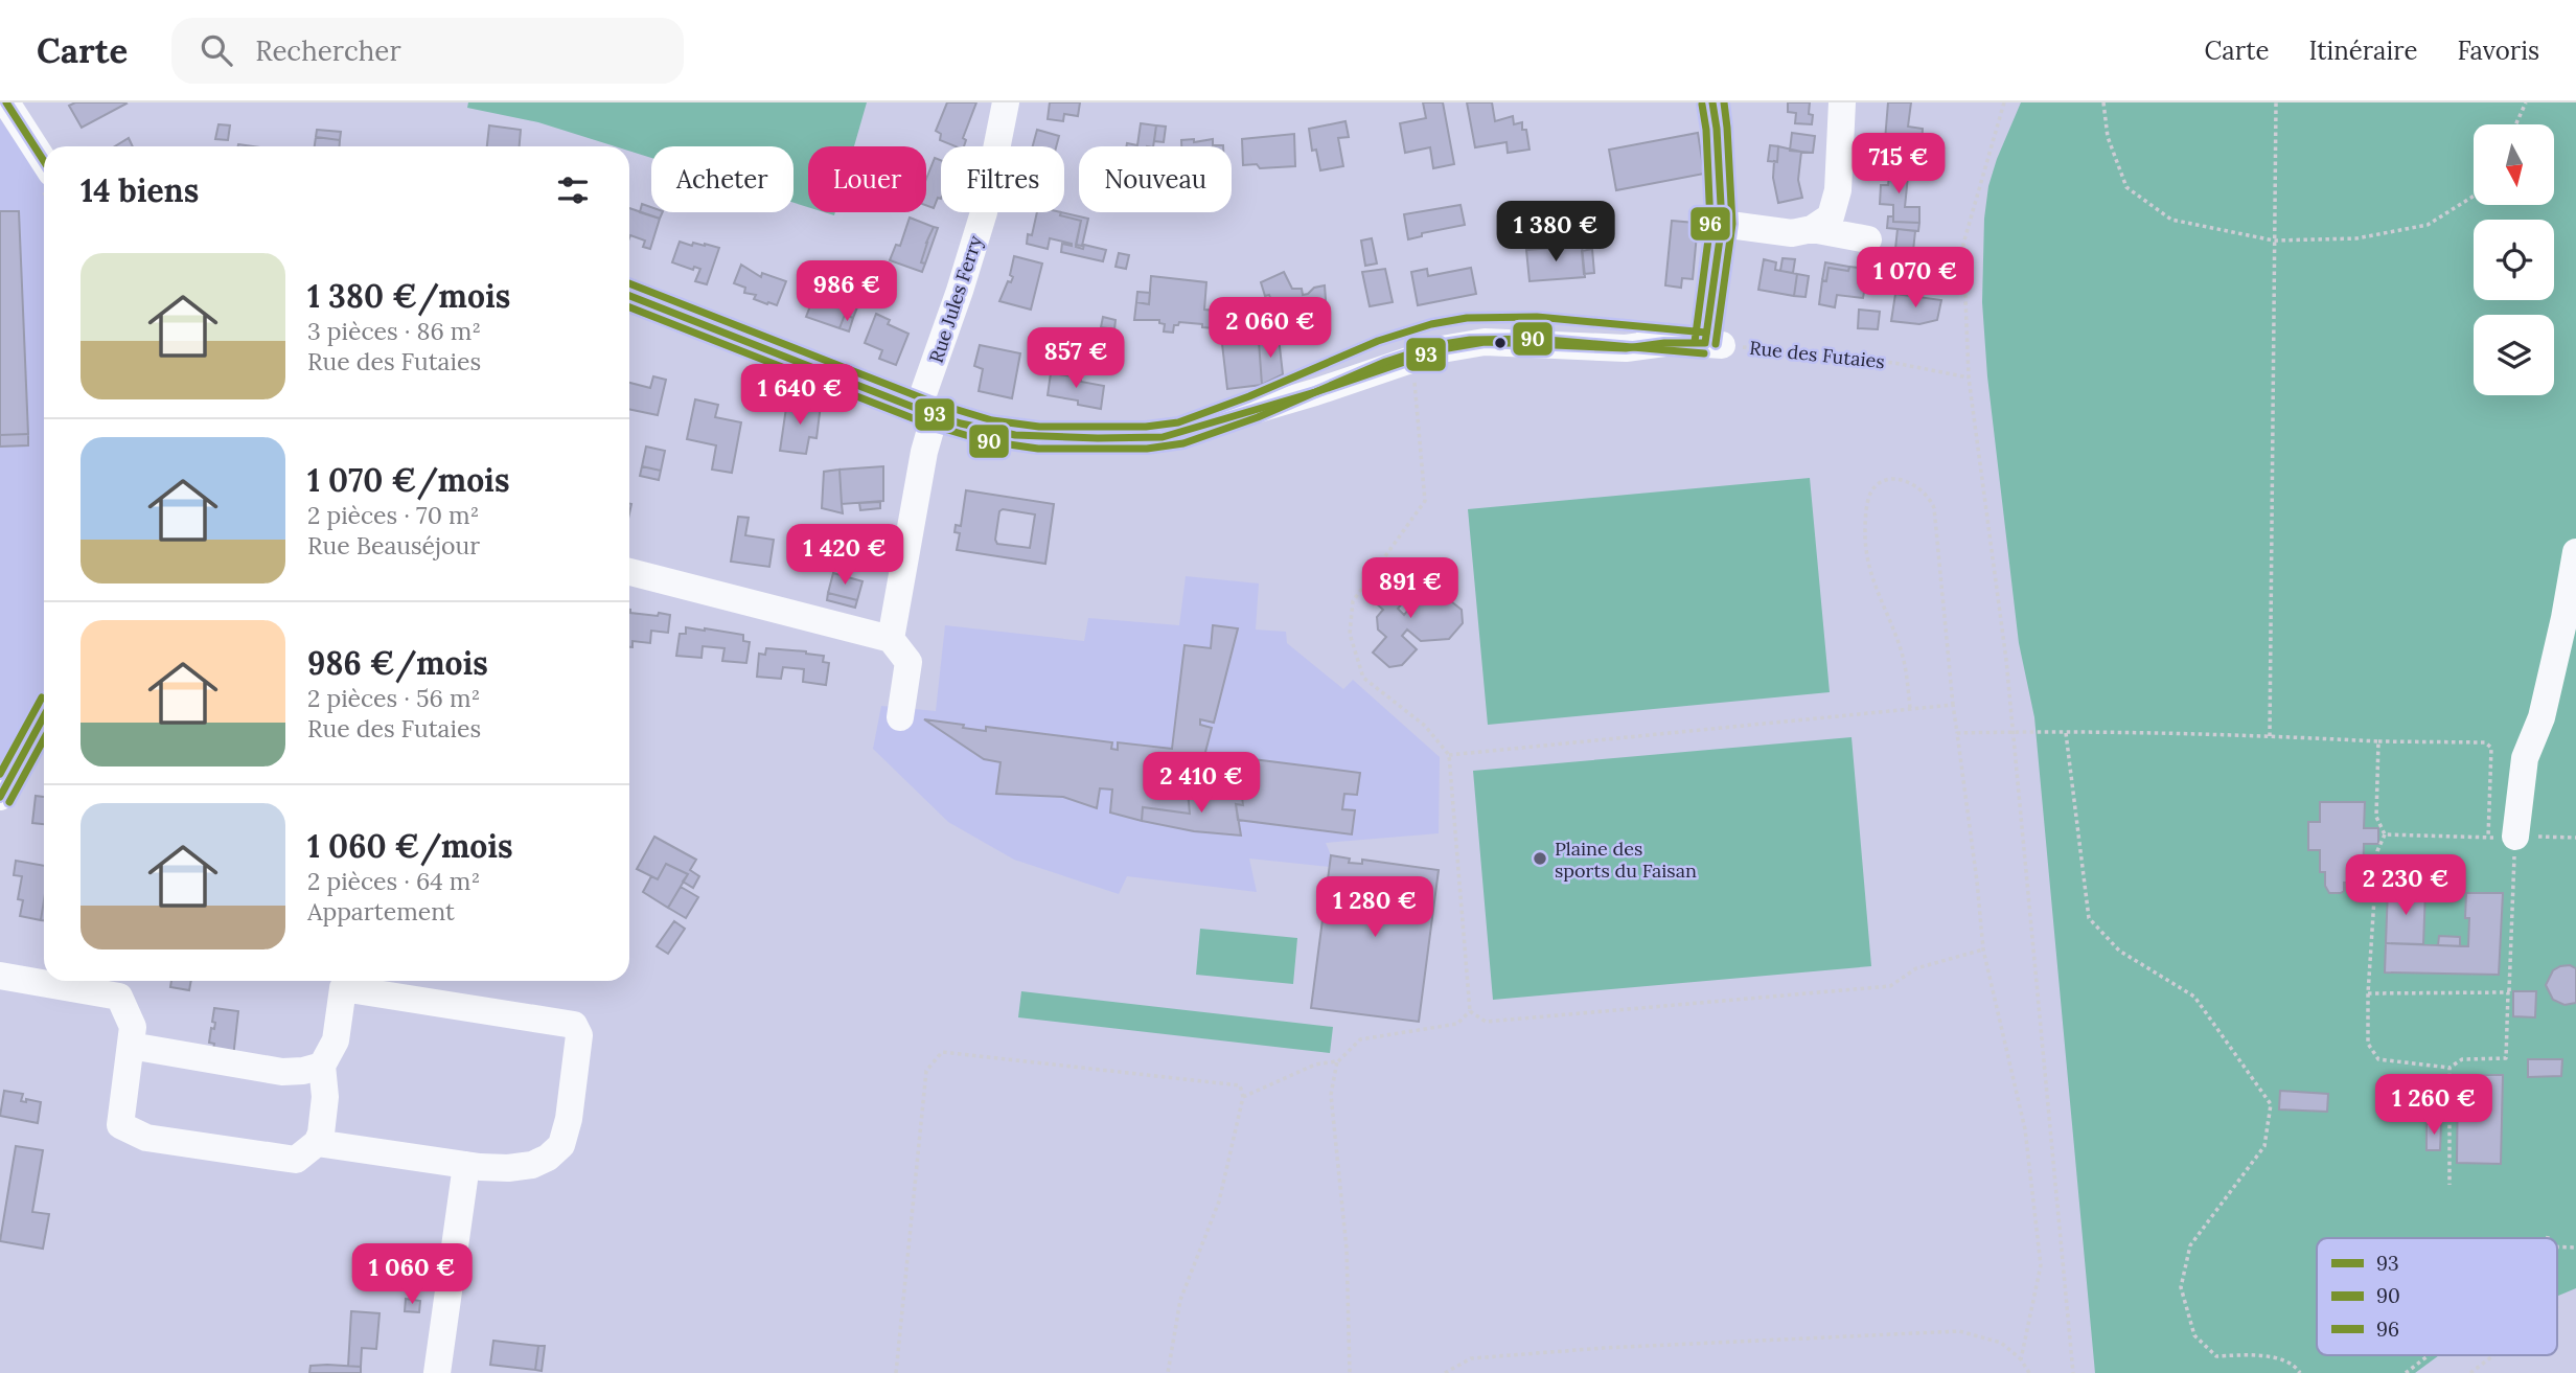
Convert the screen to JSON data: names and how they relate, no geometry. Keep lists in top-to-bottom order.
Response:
{
  "streets": {
    "street": ["Rue Jules Ferry"],
    "path": ["Rue des Futaies"]
  },
  "places": ["Plaine des sports du Faisan"],
  "lines": ["transit line 93", "transit line 90", "transit line 96"],
  "legend": ["93", "90", "96"],
  "north": "bottom",
  "page": {
    "header": "Carte",
    "search": "Rechercher",
    "nav": ["Carte", "Itinéraire", "Favoris"],
    "price": [
      "715 €",
      "1 380 €",
      "1 070 €",
      "986 €",
      "2 060 €",
      "857 €",
      "1 640 €",
      "1 420 €",
      "891 €",
      "2 410 €",
      "2 230 €",
      "1 280 €",
      "1 260 €",
      "1 060 €"
    ],
    "chip": [
      "Acheter",
      "Louer",
      "Filtres",
      "Nouveau"
    ],
    "heading": "14 biens",
    "list": [
      {
        "name": "1 380 €/mois",
        "note": "3 pièces · 86 m² · Rue des Futaies"
      },
      {
        "name": "1 070 €/mois",
        "note": "2 pièces · 70 m² · Rue Beauséjour"
      },
      {
        "name": "986 €/mois",
        "note": "2 pièces · 56 m² · Rue des Futaies"
      },
      {
        "name": "1 060 €/mois",
        "note": "2 pièces · 64 m² · Appartement"
      }
    ]
  }
}
